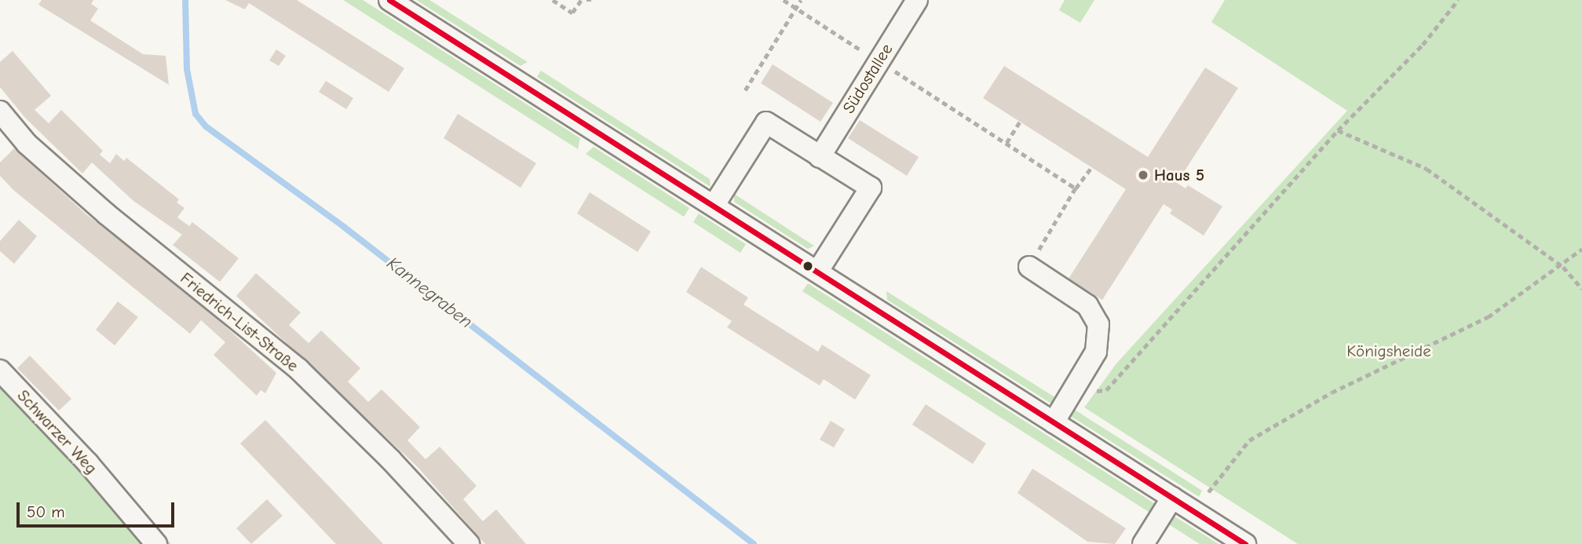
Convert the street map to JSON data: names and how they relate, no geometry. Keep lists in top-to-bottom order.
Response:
{
  "streets": {
    "street": ["Südostallee", "Friedrich-List-Straße", "Schwarzer Weg"]
  },
  "water": ["Kannegraben"],
  "parks": ["Königsheide"],
  "places": ["Haus 5"],
  "scale_bar": "50 m"
}
